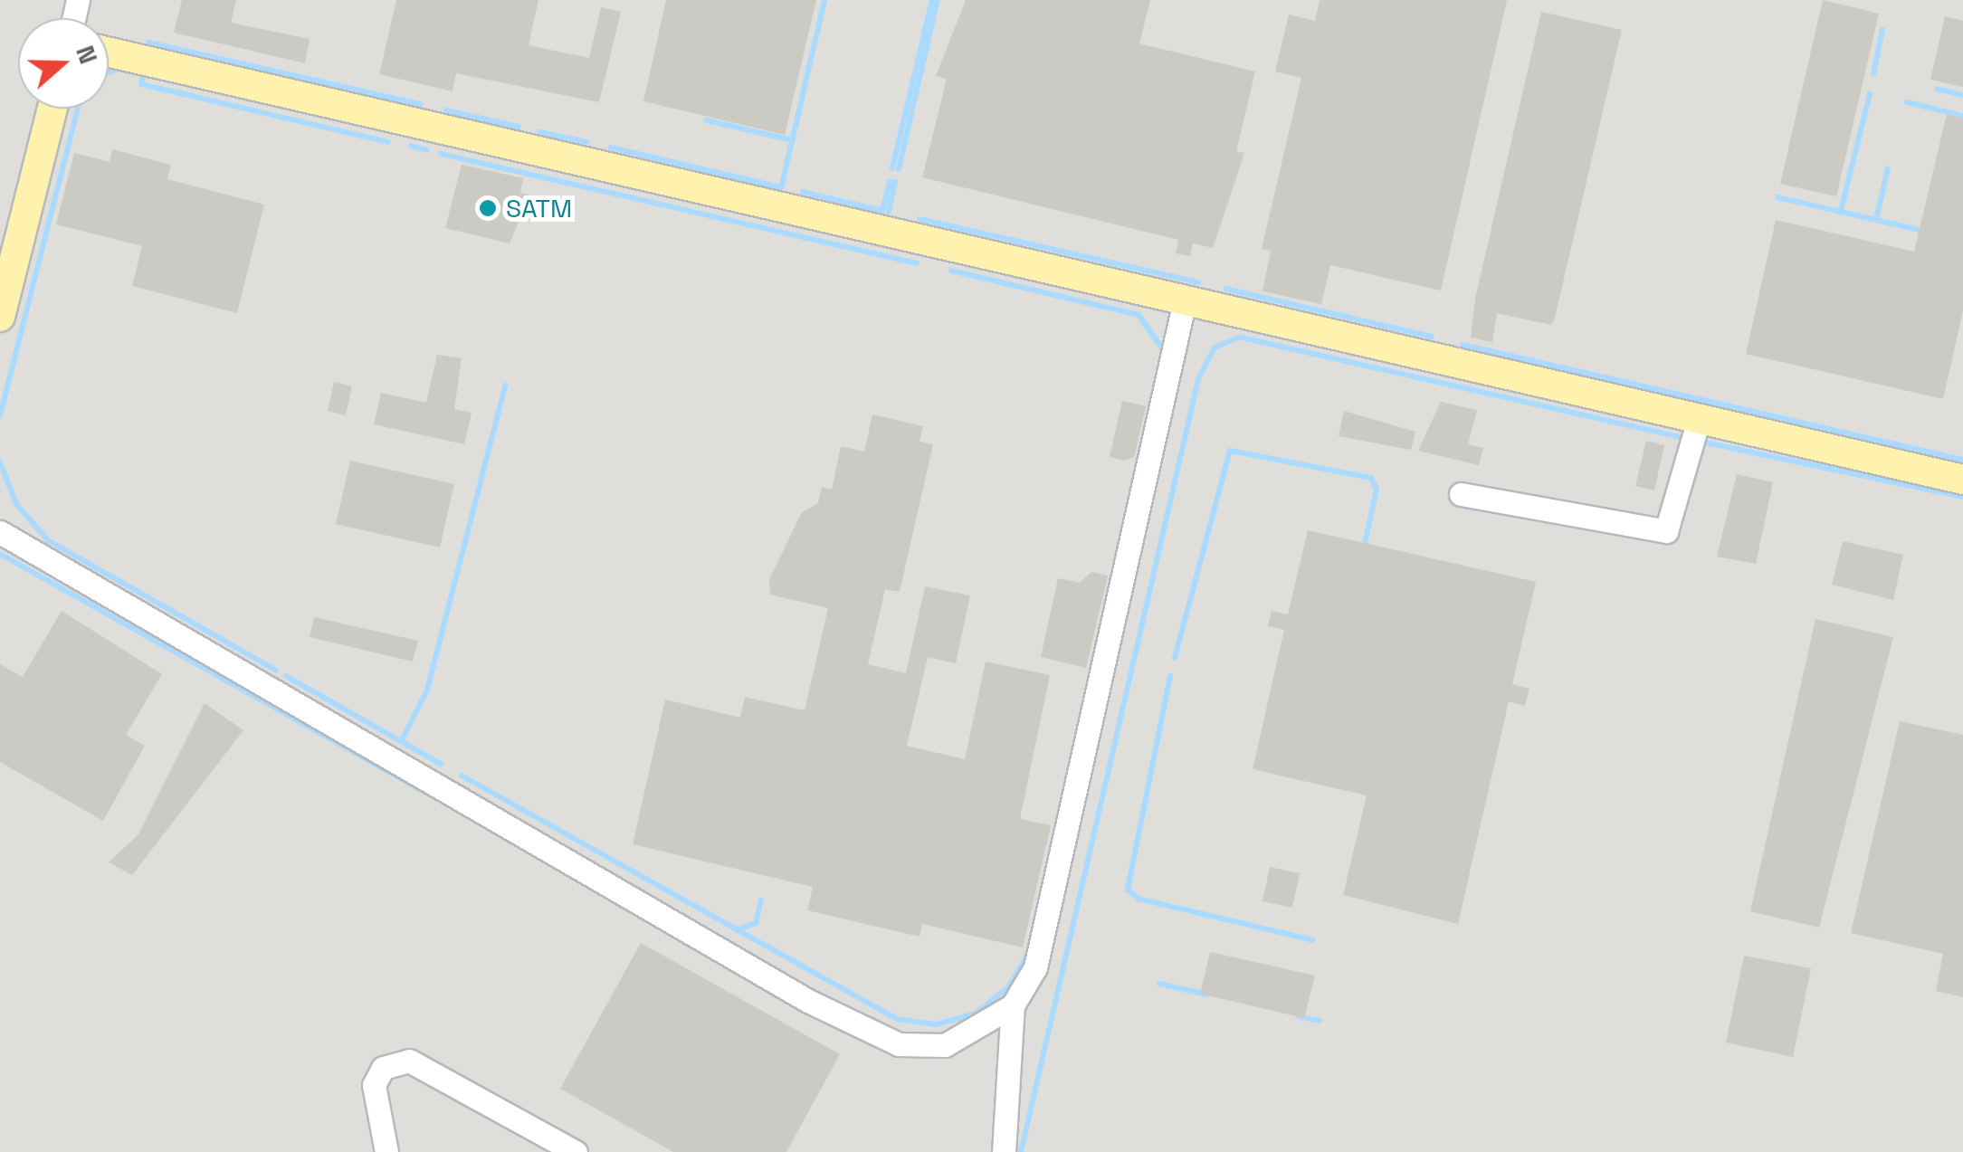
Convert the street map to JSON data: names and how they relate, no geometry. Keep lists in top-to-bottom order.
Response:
{
  "places": ["SATM"],
  "north": "right"
}
